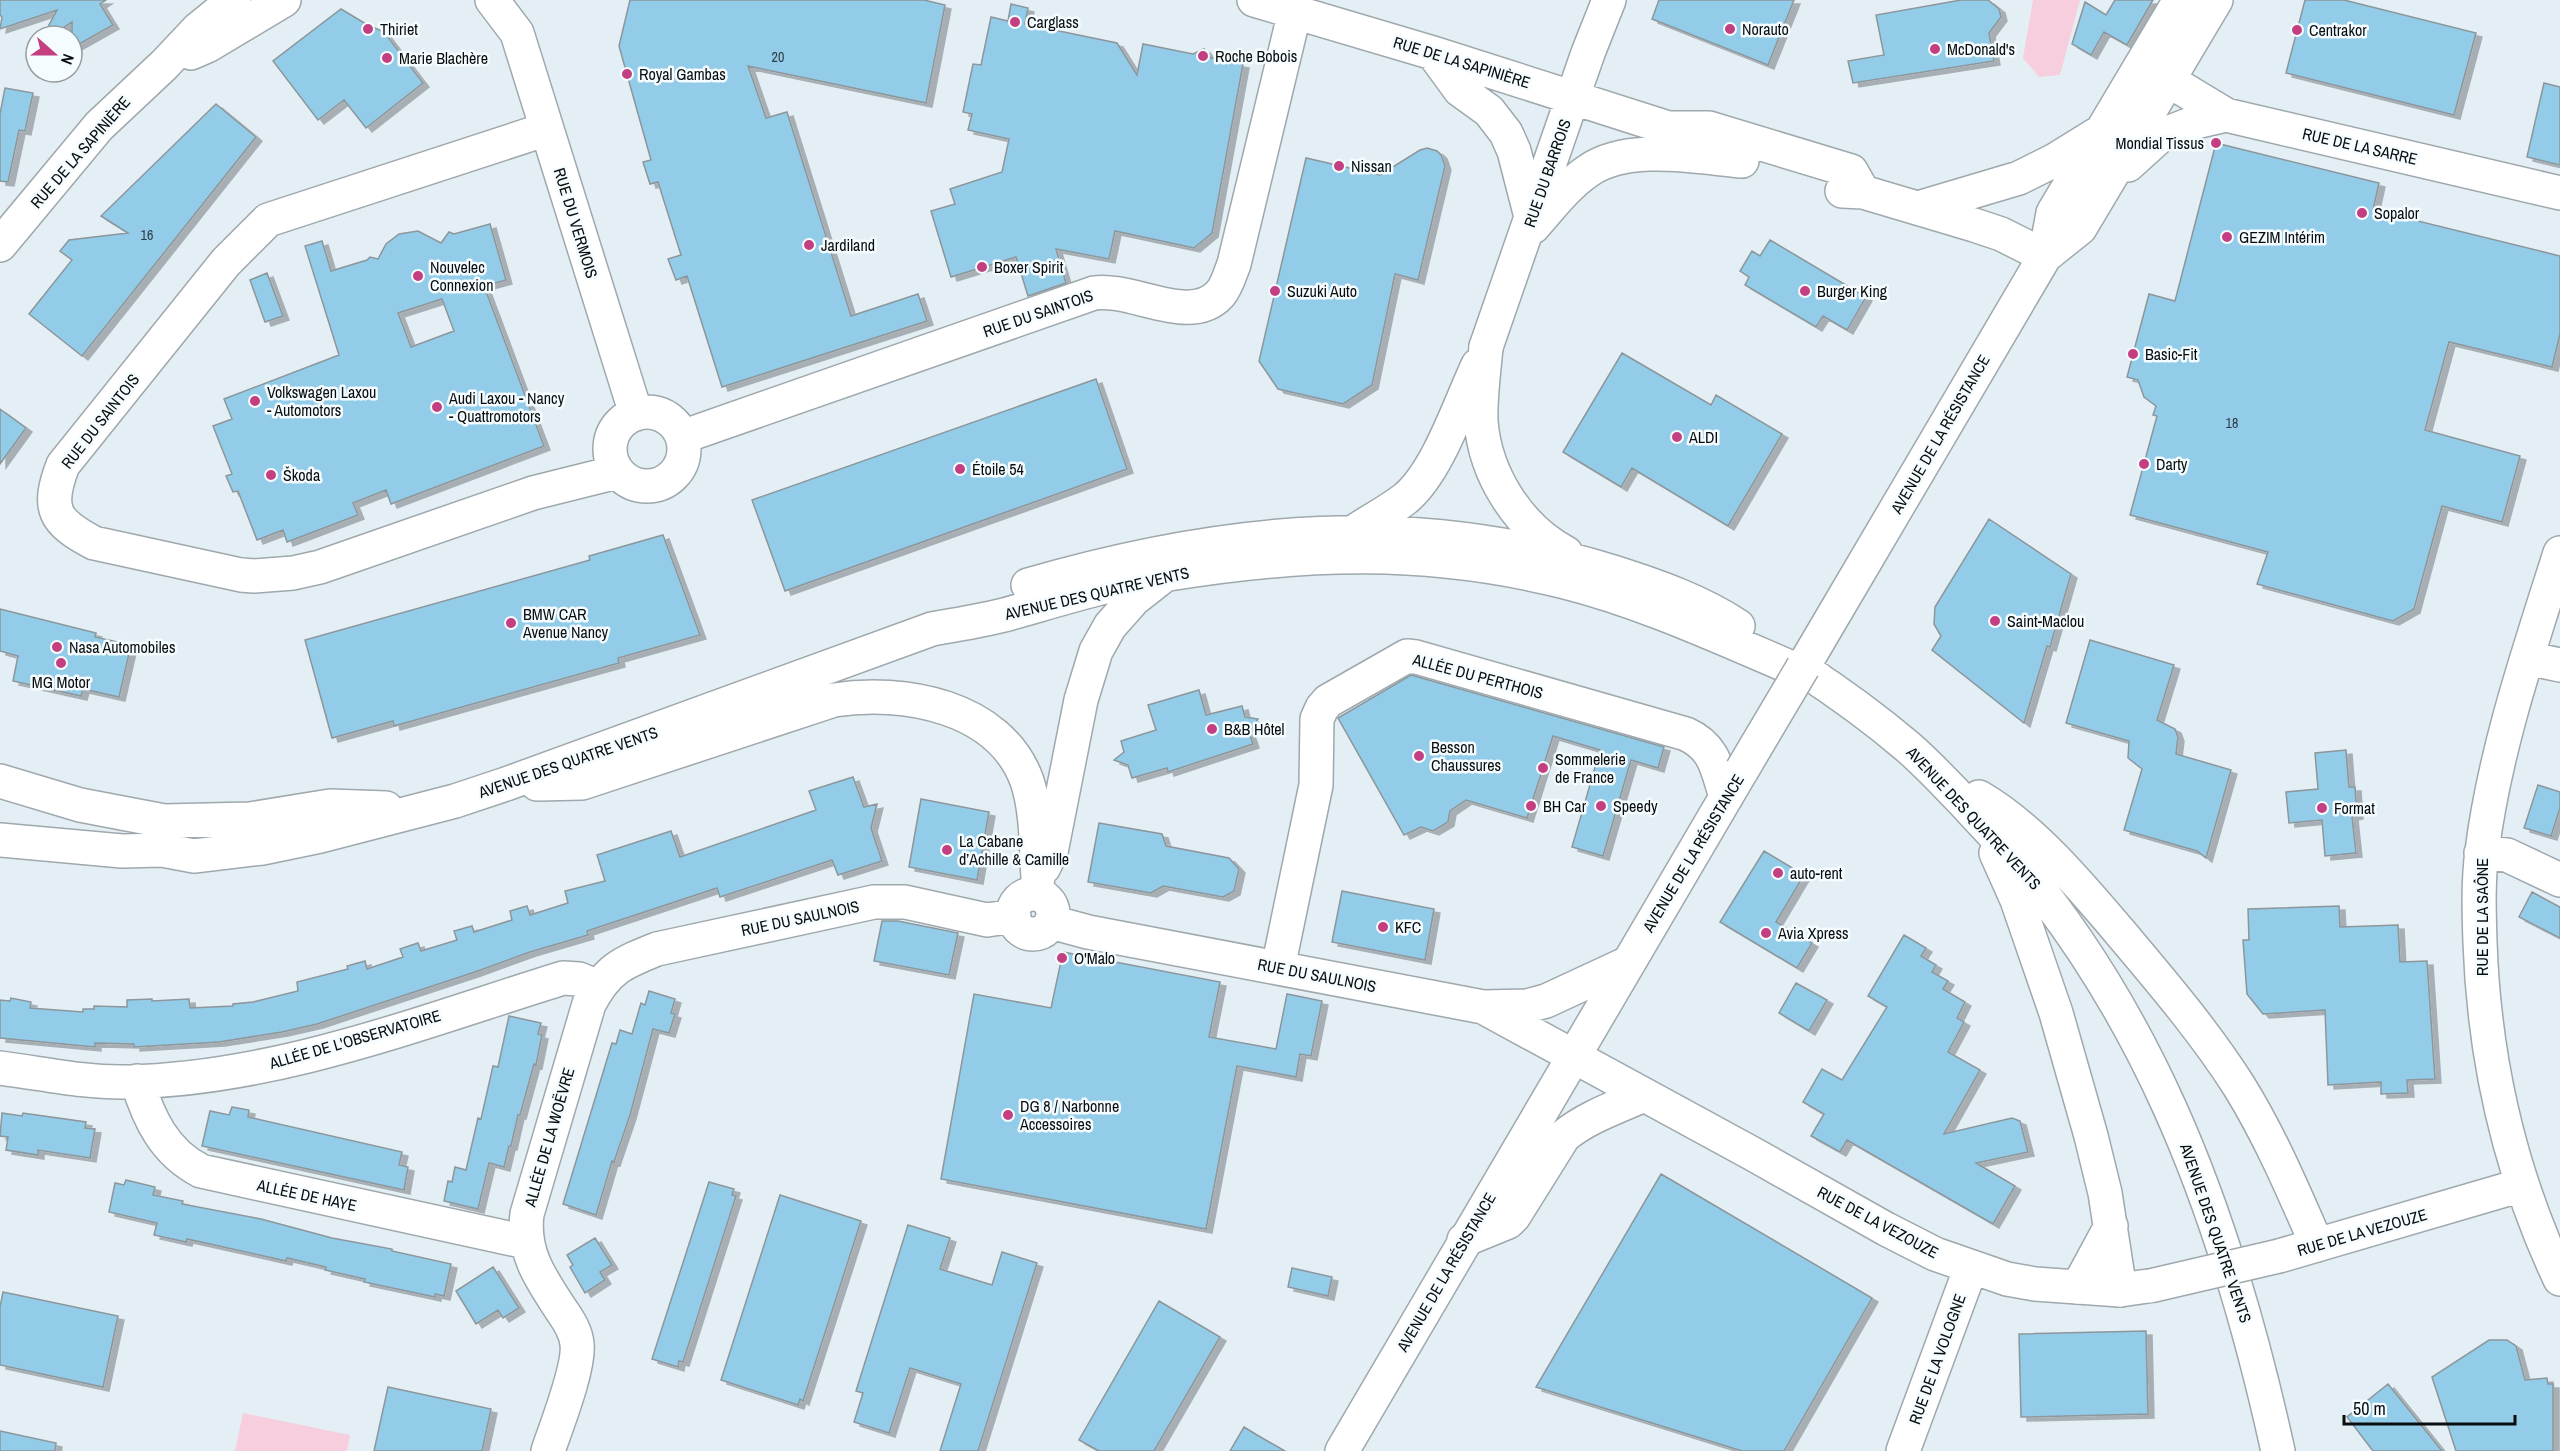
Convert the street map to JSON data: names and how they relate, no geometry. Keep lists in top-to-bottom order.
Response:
{
  "streets": {
    "street": [
      "RUE DE LA SAPINIÈRE",
      "RUE DE LA SARRE",
      "RUE DU BARROIS",
      "RUE DU VERMOIS",
      "RUE DU SAINTOIS",
      "AVENUE DE LA RÉSISTANCE",
      "AVENUE DES QUATRE VENTS",
      "ALLÉE DU PERTHOIS",
      "RUE DE LA SAÔNE",
      "RUE DU SAULNOIS",
      "ALLÉE DE L'OBSERVATOIRE",
      "ALLÉE DE LA WOËVRE",
      "ALLÉE DE HAYE",
      "RUE DE LA VEZOUZE",
      "RUE DE LA VOLOGNE"
    ]
  },
  "crossings": [
    ["RUE DE LA SAPINIÈRE", "RUE DU BARROIS"],
    ["RUE DE LA SAPINIÈRE", "RUE DU SAINTOIS"],
    ["RUE DE LA SAPINIÈRE", "AVENUE DE LA RÉSISTANCE"],
    ["RUE DE LA SARRE", "AVENUE DE LA RÉSISTANCE"],
    ["RUE DU VERMOIS", "RUE DU SAINTOIS"],
    ["AVENUE DE LA RÉSISTANCE", "ALLÉE DU PERTHOIS"],
    ["AVENUE DE LA RÉSISTANCE", "RUE DU SAULNOIS"],
    ["AVENUE DE LA RÉSISTANCE", "RUE DE LA VEZOUZE"],
    ["ALLÉE DU PERTHOIS", "RUE DU SAULNOIS"],
    ["RUE DE LA SAÔNE", "RUE DE LA VEZOUZE"],
    ["RUE DU SAULNOIS", "ALLÉE DE L'OBSERVATOIRE"],
    ["RUE DU SAULNOIS", "ALLÉE DE LA WOËVRE"],
    ["RUE DU SAULNOIS", "RUE DE LA VEZOUZE"],
    ["ALLÉE DE L'OBSERVATOIRE", "ALLÉE DE LA WOËVRE"],
    ["ALLÉE DE L'OBSERVATOIRE", "ALLÉE DE HAYE"],
    ["ALLÉE DE LA WOËVRE", "ALLÉE DE HAYE"],
    ["RUE DE LA VEZOUZE", "RUE DE LA VOLOGNE"]
  ],
  "places": [
    "Carglass",
    "Thiriet",
    "Norauto",
    "Centrakor",
    "McDonald's",
    "Roche Bobois",
    "Marie Blachère",
    "Royal Gambas",
    "Mondial Tissus",
    "Nissan",
    "Sopalor",
    "GEZIM Intérim",
    "Jardiland",
    "Boxer Spirit",
    "Nouvelec Connexion",
    "Suzuki Auto",
    "Burger King",
    "Basic-Fit",
    "Volkswagen Laxou - Automotors",
    "Audi Laxou - Nancy - Quattromotors",
    "ALDI",
    "Darty",
    "Étoile 54",
    "Škoda",
    "Saint-Maclou",
    "BMW CAR Avenue Nancy",
    "Nasa Automobiles",
    "MG Motor",
    "B&B Hôtel",
    "Besson Chaussures",
    "Sommelerie de France",
    "BH Car",
    "Speedy",
    "Format",
    "La Cabane d’Achille & Camille",
    "auto-rent",
    "KFC",
    "Avia Xpress",
    "O'Malo",
    "DG 8 / Narbonne Accessoires"
  ],
  "house_numbers": ["20", "16", "18"],
  "scale_bar": "50 m",
  "north": "right"
}
